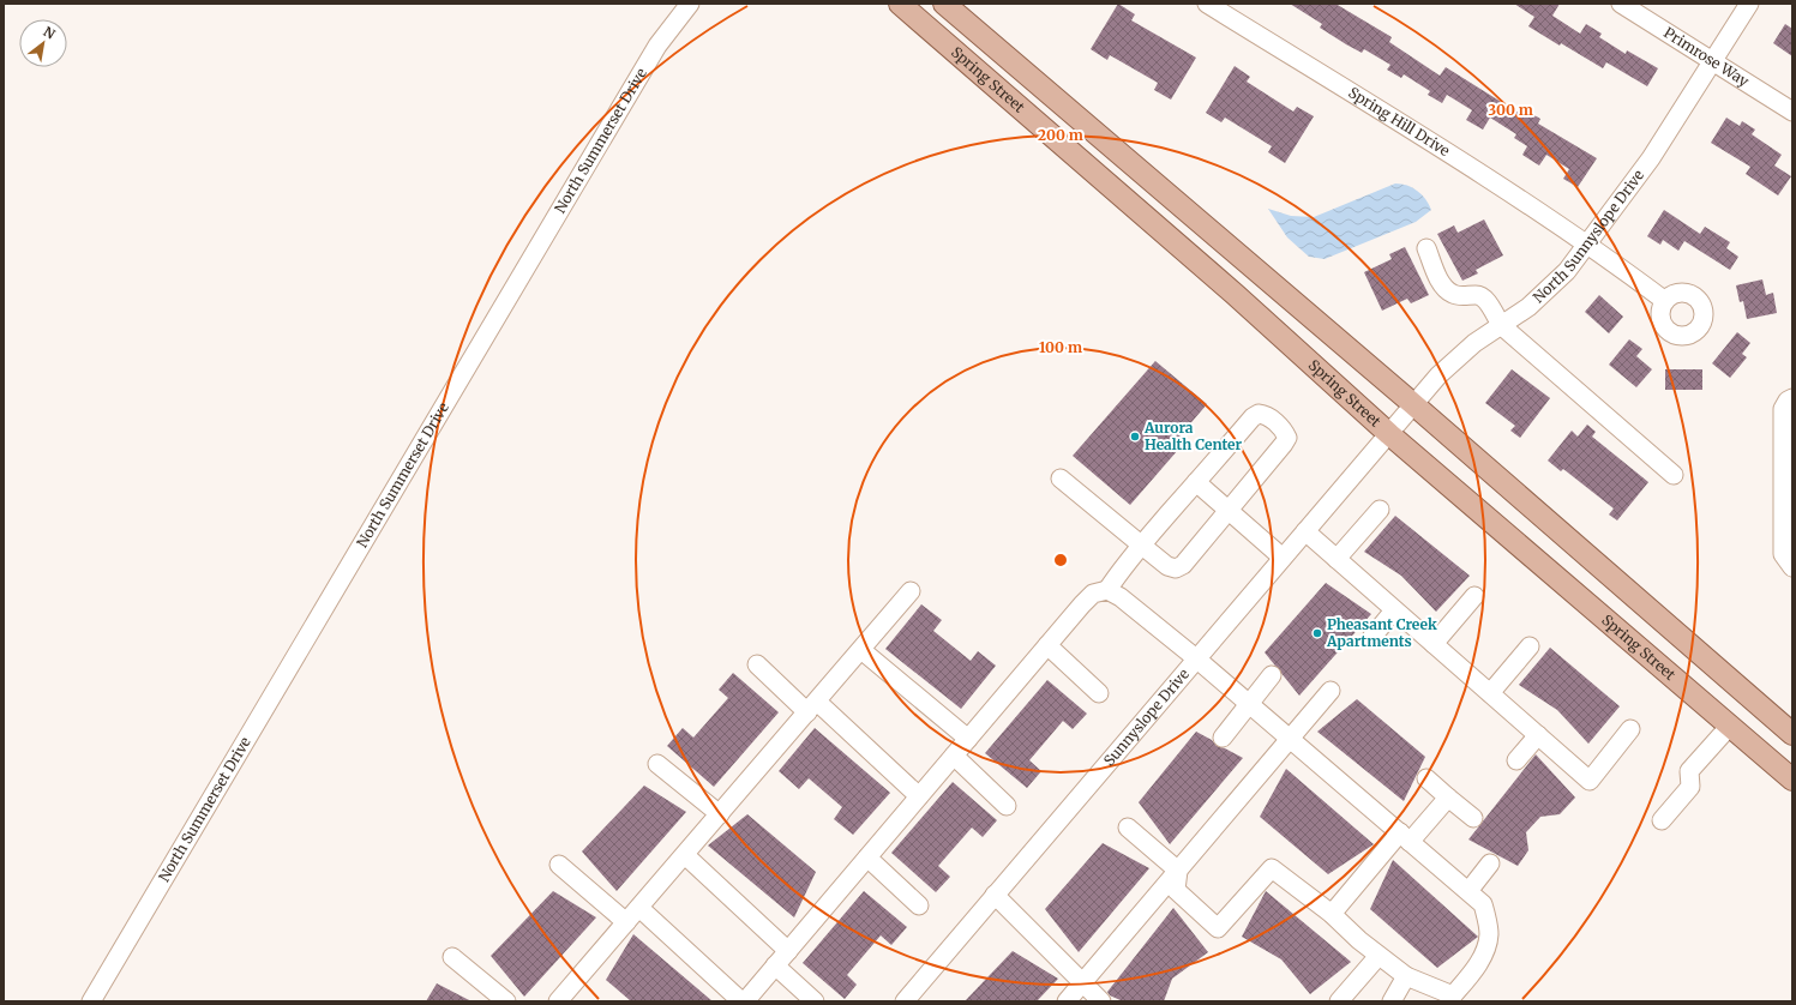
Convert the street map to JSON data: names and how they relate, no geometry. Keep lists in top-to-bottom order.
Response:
{
  "streets": {
    "main road": ["Spring Street"],
    "street": [
      "Primrose Way",
      "Spring Hill Drive",
      "North Summerset Drive",
      "North Sunnyslope Drive",
      "Sunnyslope Drive"
    ]
  },
  "crossings": [
    ["Primrose Way", "North Sunnyslope Drive"],
    ["Spring Street", "North Sunnyslope Drive"],
    ["Spring Street", "Sunnyslope Drive"],
    ["Spring Hill Drive", "North Sunnyslope Drive"],
    ["North Sunnyslope Drive", "Sunnyslope Drive"]
  ],
  "places": ["Aurora Health Center", "Pheasant Creek Apartments"],
  "north": "top right",
  "rings": ["300 m", "200 m", "100 m"]
}
